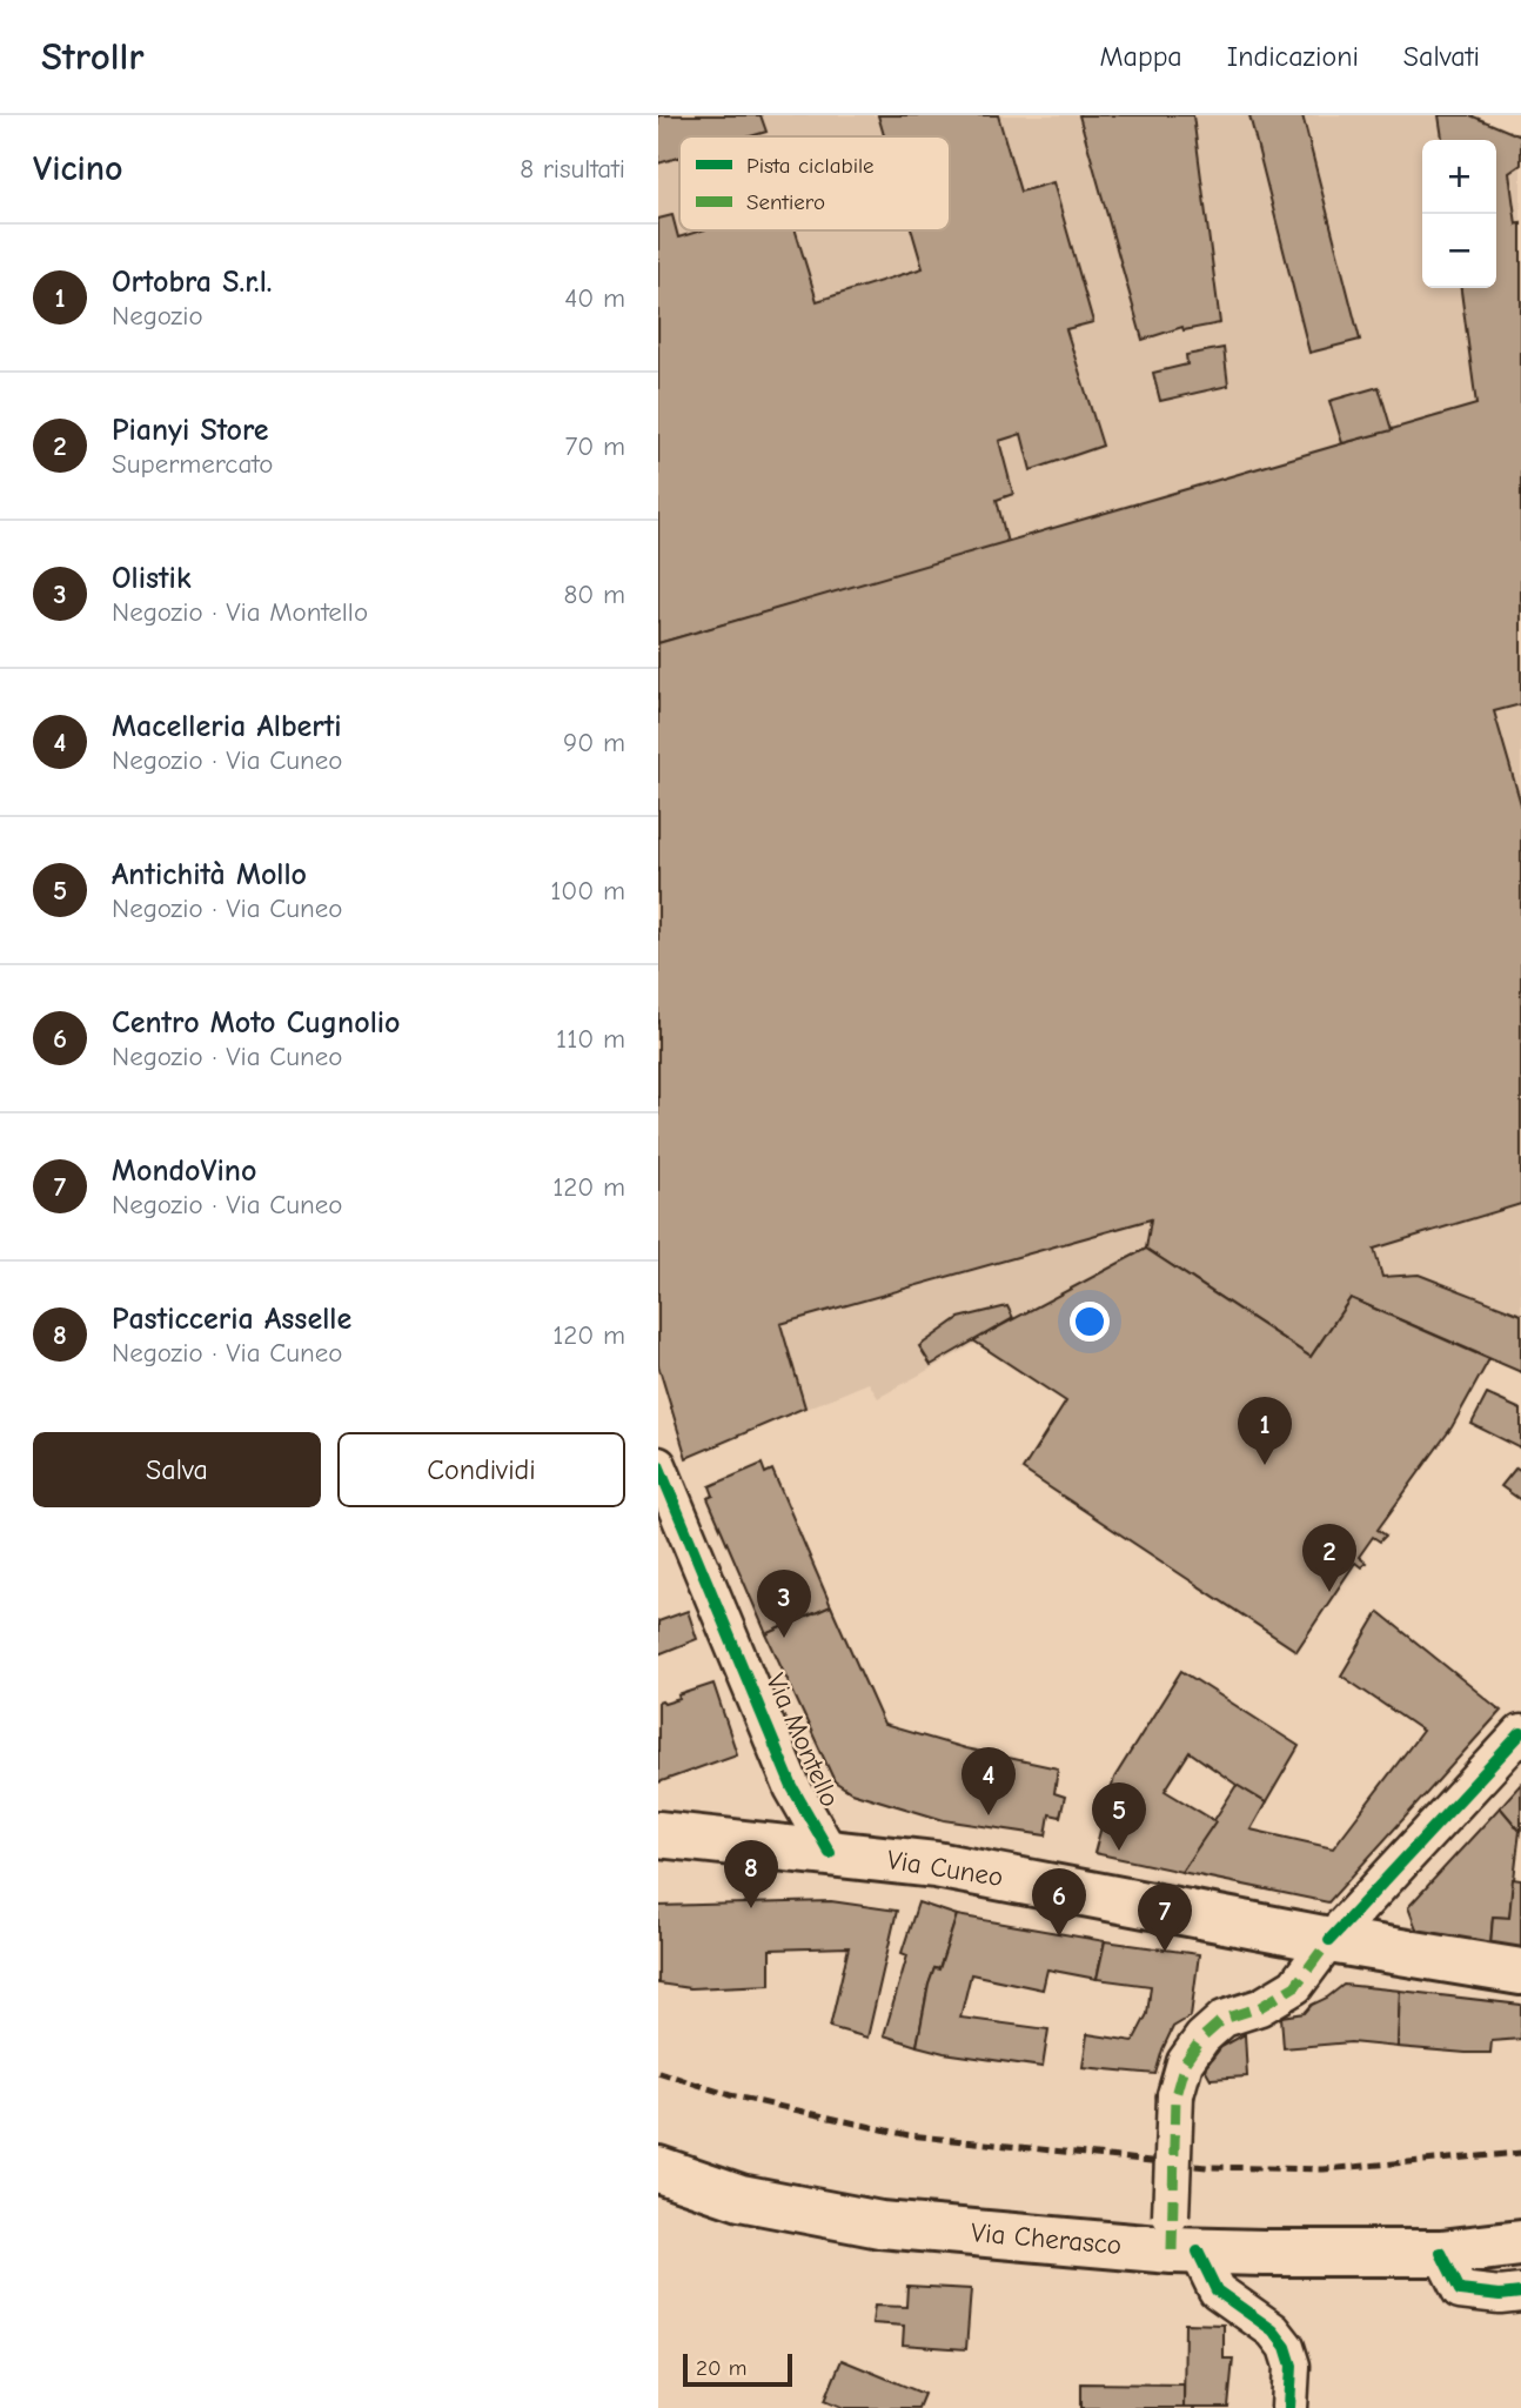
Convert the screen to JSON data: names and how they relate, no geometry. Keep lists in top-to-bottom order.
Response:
{
  "streets": {
    "main road": ["Via Cuneo", "Via Cherasco"],
    "street": ["Via Montello"]
  },
  "crossings": [
    ["Via Montello", "Via Cuneo"]
  ],
  "legend": ["Pista ciclabile", "Sentiero"],
  "scale_bar": "20 m",
  "page": {
    "header": "Strollr",
    "nav": ["Mappa", "Indicazioni", "Salvati"],
    "heading": ["Vicino", "8 risultati"],
    "map_buttons": ["+", "−"],
    "list": [
      {
        "mark": "1",
        "name": "Ortobra S.r.l.",
        "note": "Negozio",
        "value": "40 m"
      },
      {
        "mark": "2",
        "name": "Pianyi Store",
        "note": "Supermercato",
        "value": "70 m"
      },
      {
        "mark": "3",
        "name": "Olistik",
        "note": "Negozio · Via Montello",
        "value": "80 m"
      },
      {
        "mark": "4",
        "name": "Macelleria Alberti",
        "note": "Negozio · Via Cuneo",
        "value": "90 m"
      },
      {
        "mark": "5",
        "name": "Antichità Mollo",
        "note": "Negozio · Via Cuneo",
        "value": "100 m"
      },
      {
        "mark": "6",
        "name": "Centro Moto Cugnolio",
        "note": "Negozio · Via Cuneo",
        "value": "110 m"
      },
      {
        "mark": "7",
        "name": "MondoVino",
        "note": "Negozio · Via Cuneo",
        "value": "120 m"
      },
      {
        "mark": "8",
        "name": "Pasticceria Asselle",
        "note": "Negozio · Via Cuneo",
        "value": "120 m"
      }
    ],
    "pins": [
      "1",
      "2",
      "3",
      "4",
      "5",
      "8",
      "6",
      "7"
    ],
    "buttons": ["Salva", "Condividi"],
    "scale": "20 m"
  }
}
